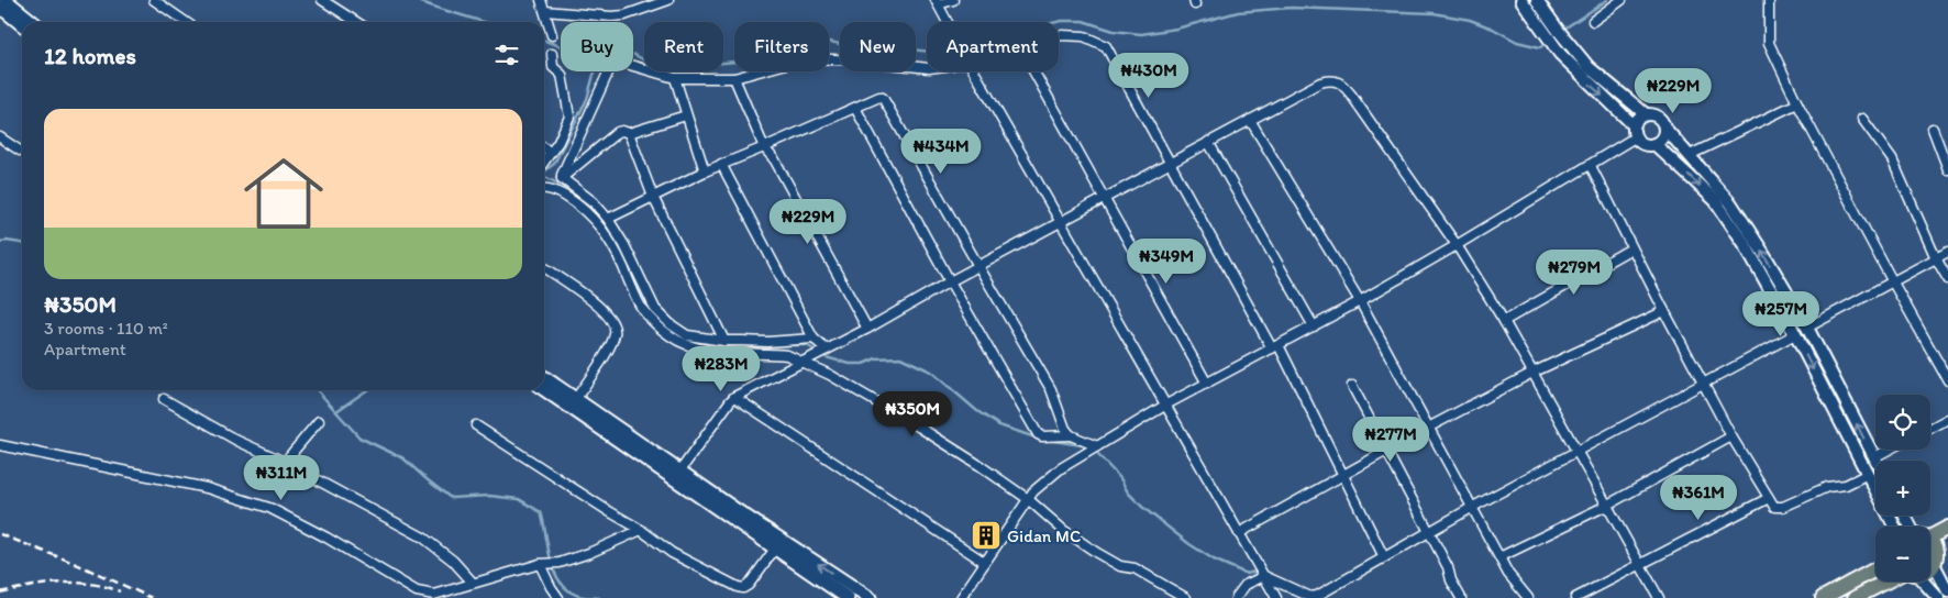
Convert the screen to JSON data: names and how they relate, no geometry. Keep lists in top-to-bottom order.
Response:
{
  "places": {
    "building": ["Gidan MC"]
  },
  "page": {
    "chip": [
      "Buy",
      "Rent",
      "Filters",
      "New",
      "Apartment"
    ],
    "heading": "12 homes",
    "price": [
      "₦430M",
      "₦229M",
      "₦434M",
      "₦229M",
      "₦349M",
      "₦279M",
      "₦257M",
      "₦283M",
      "₦350M",
      "₦277M",
      "₦311M",
      "₦361M"
    ],
    "list": [
      {
        "name": "₦350M",
        "note": "3 rooms · 110 m² · Apartment"
      }
    ],
    "map_buttons": ["+", "−"]
  }
}
